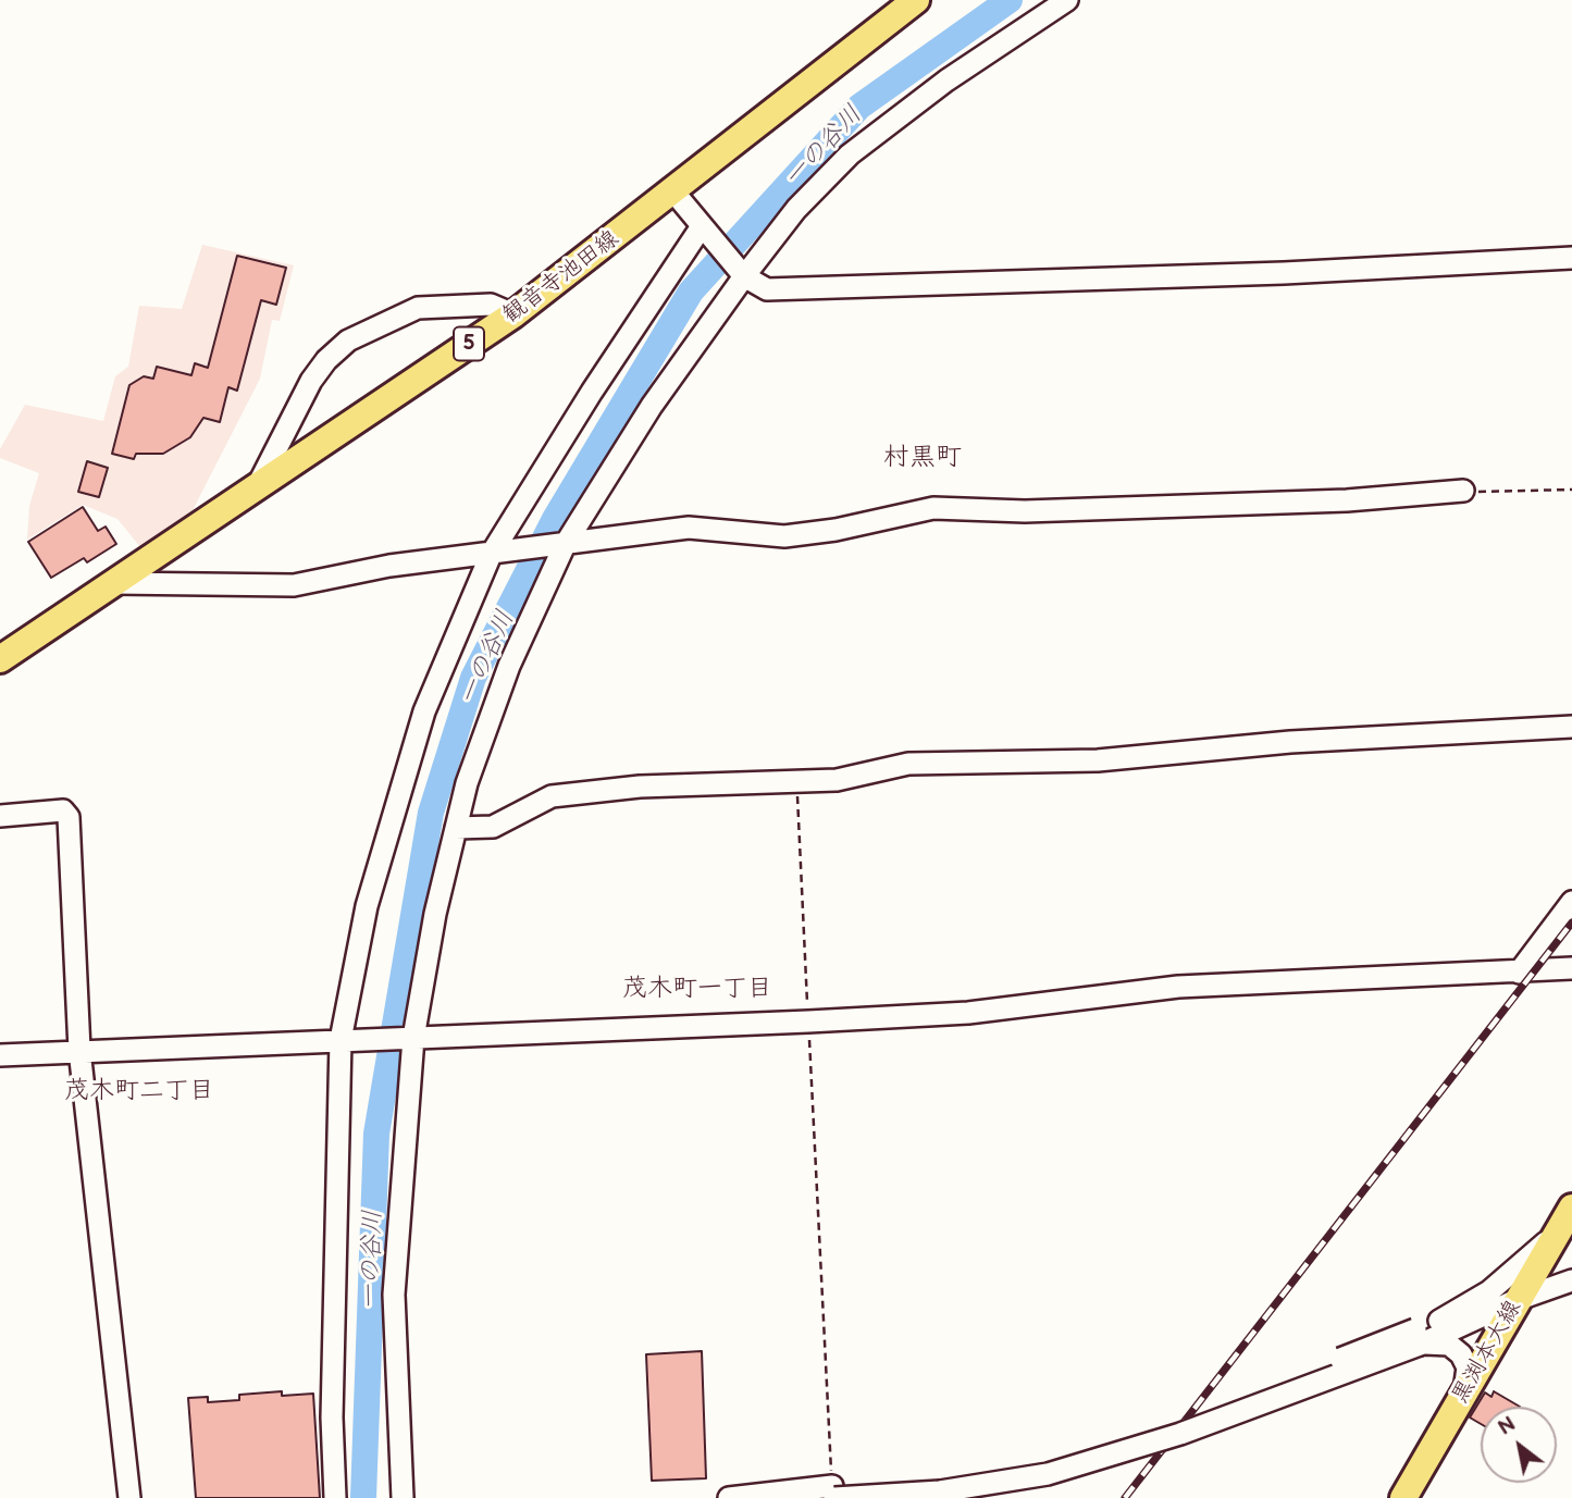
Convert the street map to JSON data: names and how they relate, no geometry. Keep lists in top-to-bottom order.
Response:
{
  "streets": {
    "main road": ["観音寺池田線", "5", "黒渕本大線"]
  },
  "districts": ["村黒町", "茂木町一丁目", "茂木町二丁目"],
  "water": ["一の谷川"],
  "north": "top left"
}
